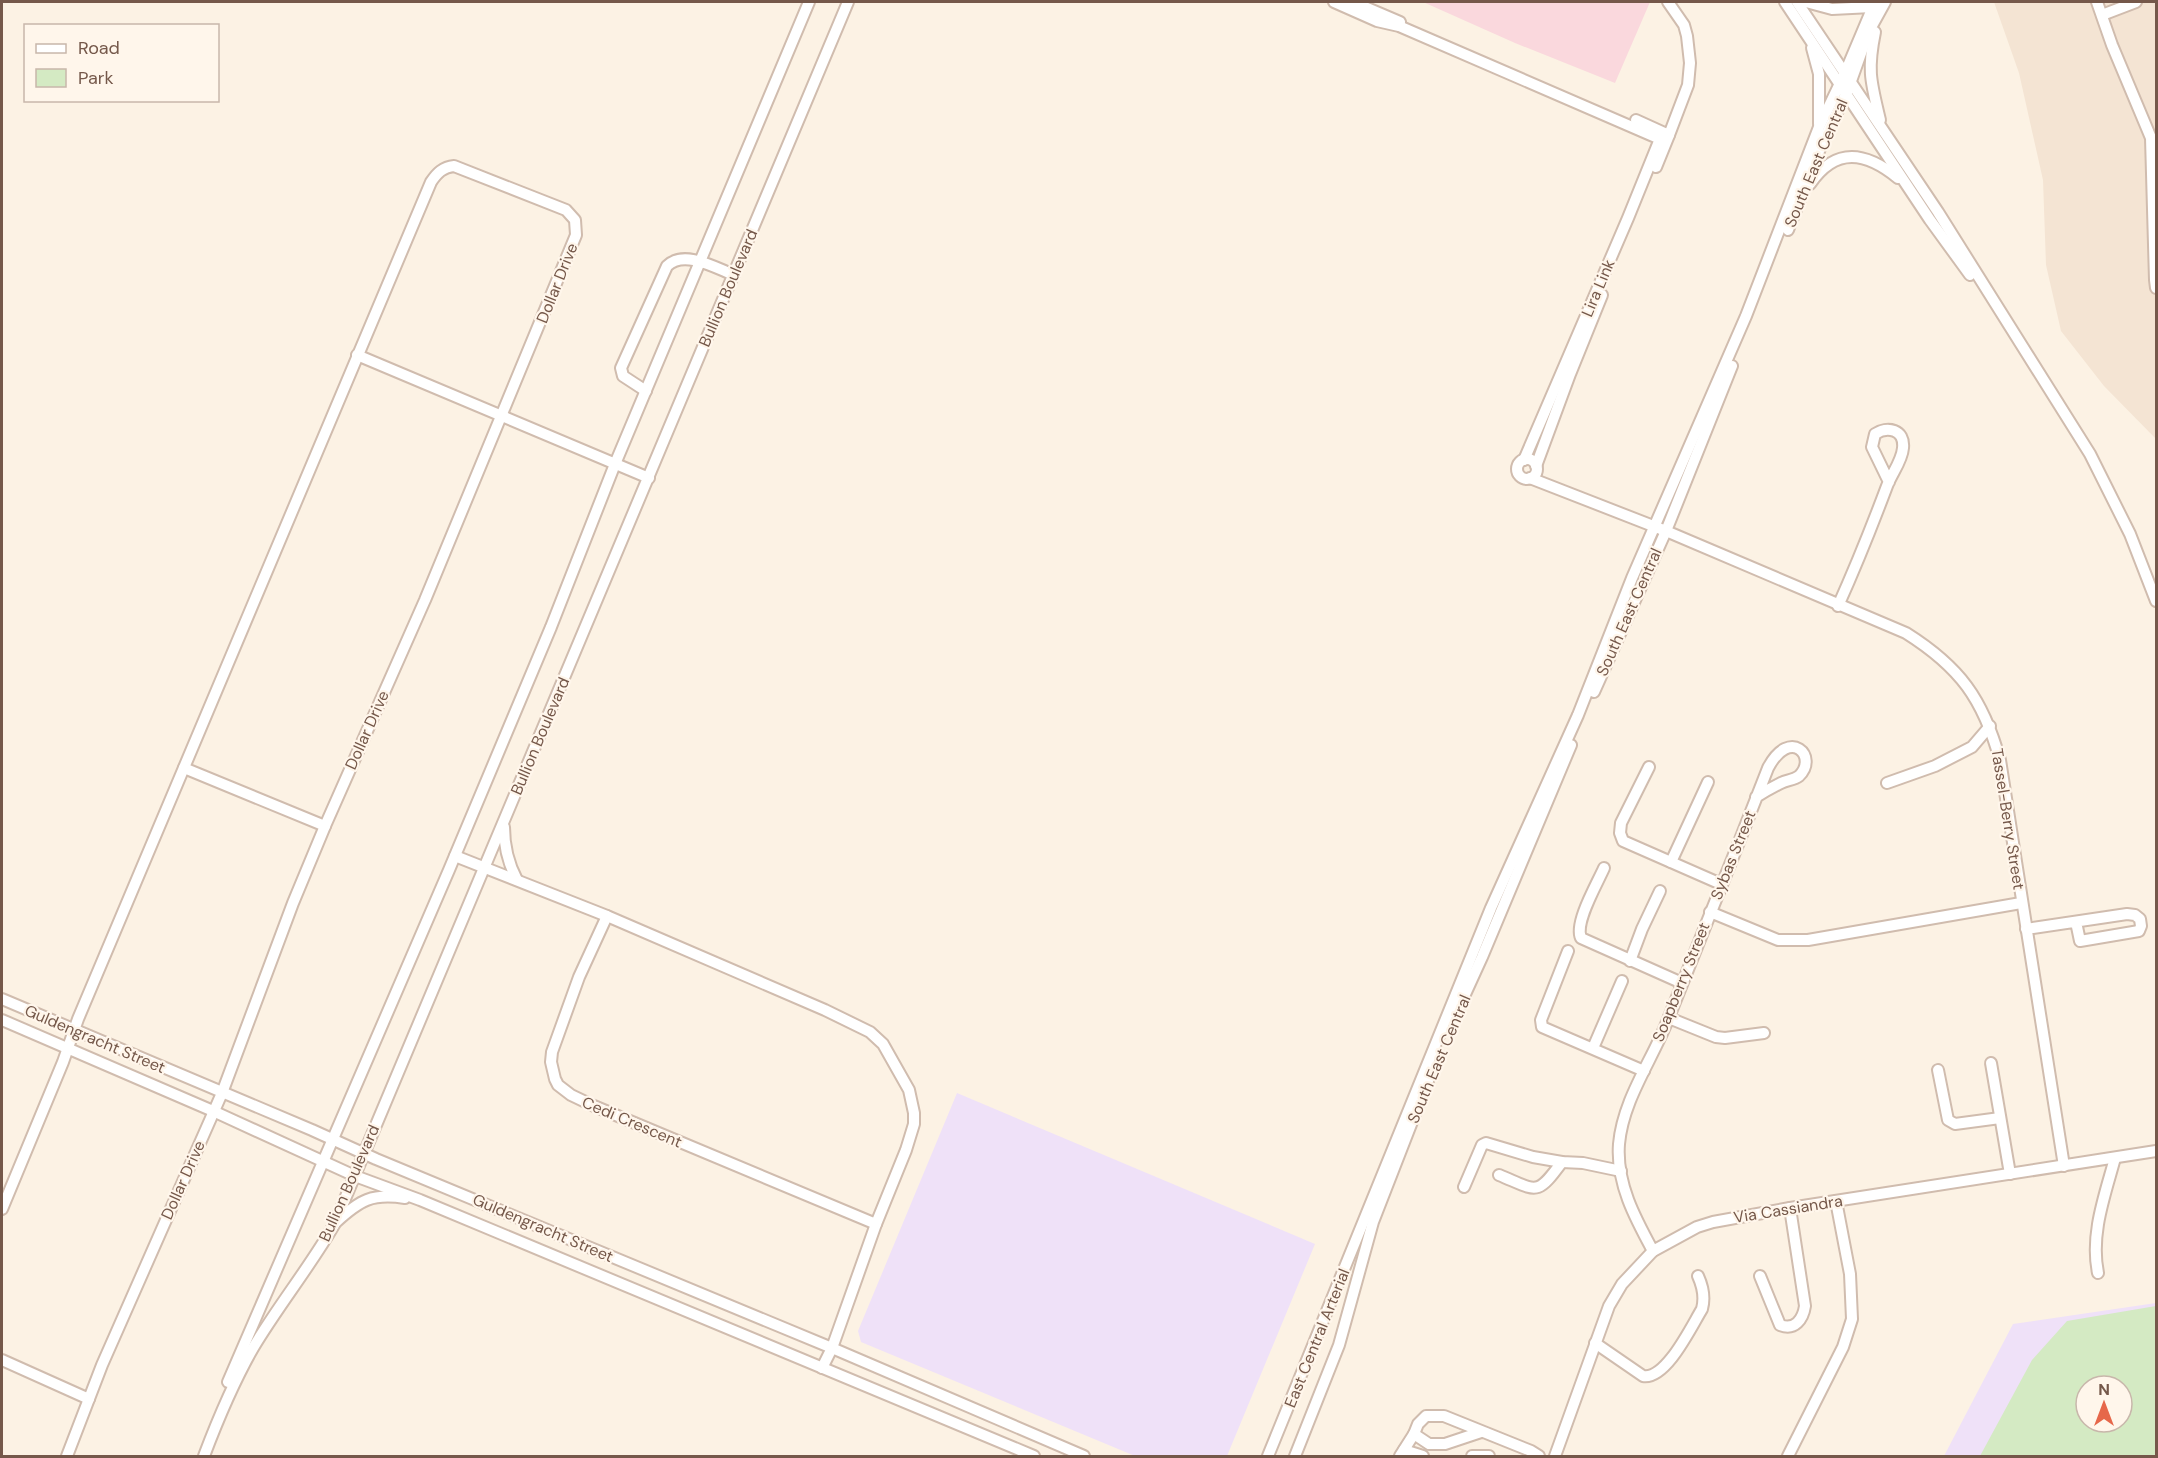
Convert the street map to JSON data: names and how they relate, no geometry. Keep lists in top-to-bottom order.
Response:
{
  "streets": {
    "street": [
      "South East Central",
      "Dollar Drive",
      "Bullion Boulevard",
      "Lira Link",
      "Tassel-Berry Street",
      "Sybas Street",
      "Soapberry Street",
      "Guldengracht Street",
      "Cedi Crescent",
      "Via Cassiandra",
      "East Central Arterial"
    ]
  },
  "crossings": [
    ["South East Central", "Tassel-Berry Street"],
    ["South East Central", "East Central Arterial"],
    ["Dollar Drive", "Guldengracht Street"],
    ["Bullion Boulevard", "Guldengracht Street"],
    ["Tassel-Berry Street", "Soapberry Street"],
    ["Tassel-Berry Street", "Via Cassiandra"],
    ["Sybas Street", "Soapberry Street"],
    ["Soapberry Street", "Via Cassiandra"]
  ],
  "legend": ["Road", "Park"],
  "north": "top"
}
